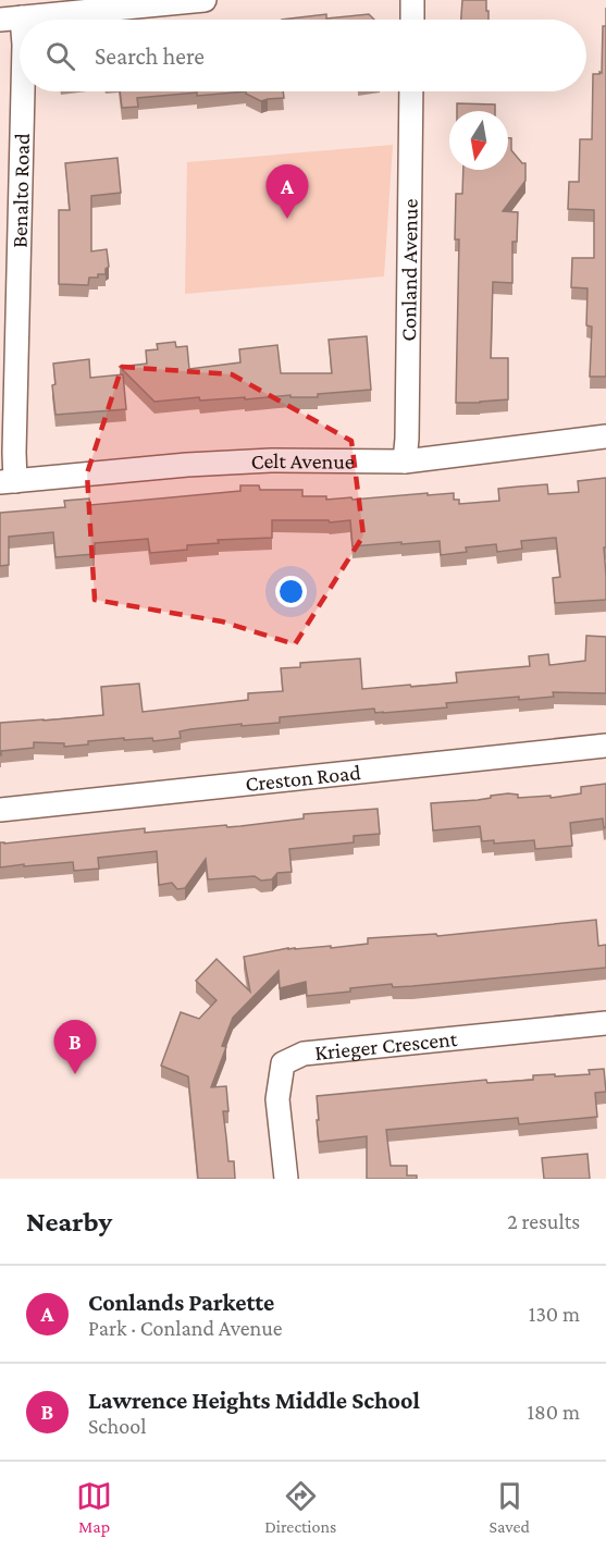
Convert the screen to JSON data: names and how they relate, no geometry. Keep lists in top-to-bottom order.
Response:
{
  "streets": {
    "street": [
      "Benalto Road",
      "Conland Avenue",
      "Celt Avenue",
      "Creston Road",
      "Krieger Crescent"
    ]
  },
  "crossings": [
    ["Benalto Road", "Celt Avenue"],
    ["Conland Avenue", "Celt Avenue"]
  ],
  "north": "bottom",
  "page": {
    "search": "Search here",
    "pins": ["A", "B"],
    "heading": ["Nearby", "2 results"],
    "list": [
      {
        "mark": "A",
        "name": "Conlands Parkette",
        "note": "Park · Conland Avenue",
        "value": "130 m"
      },
      {
        "mark": "B",
        "name": "Lawrence Heights Middle School",
        "note": "School",
        "value": "180 m"
      }
    ],
    "nav": ["Map", "Directions", "Saved"]
  }
}
